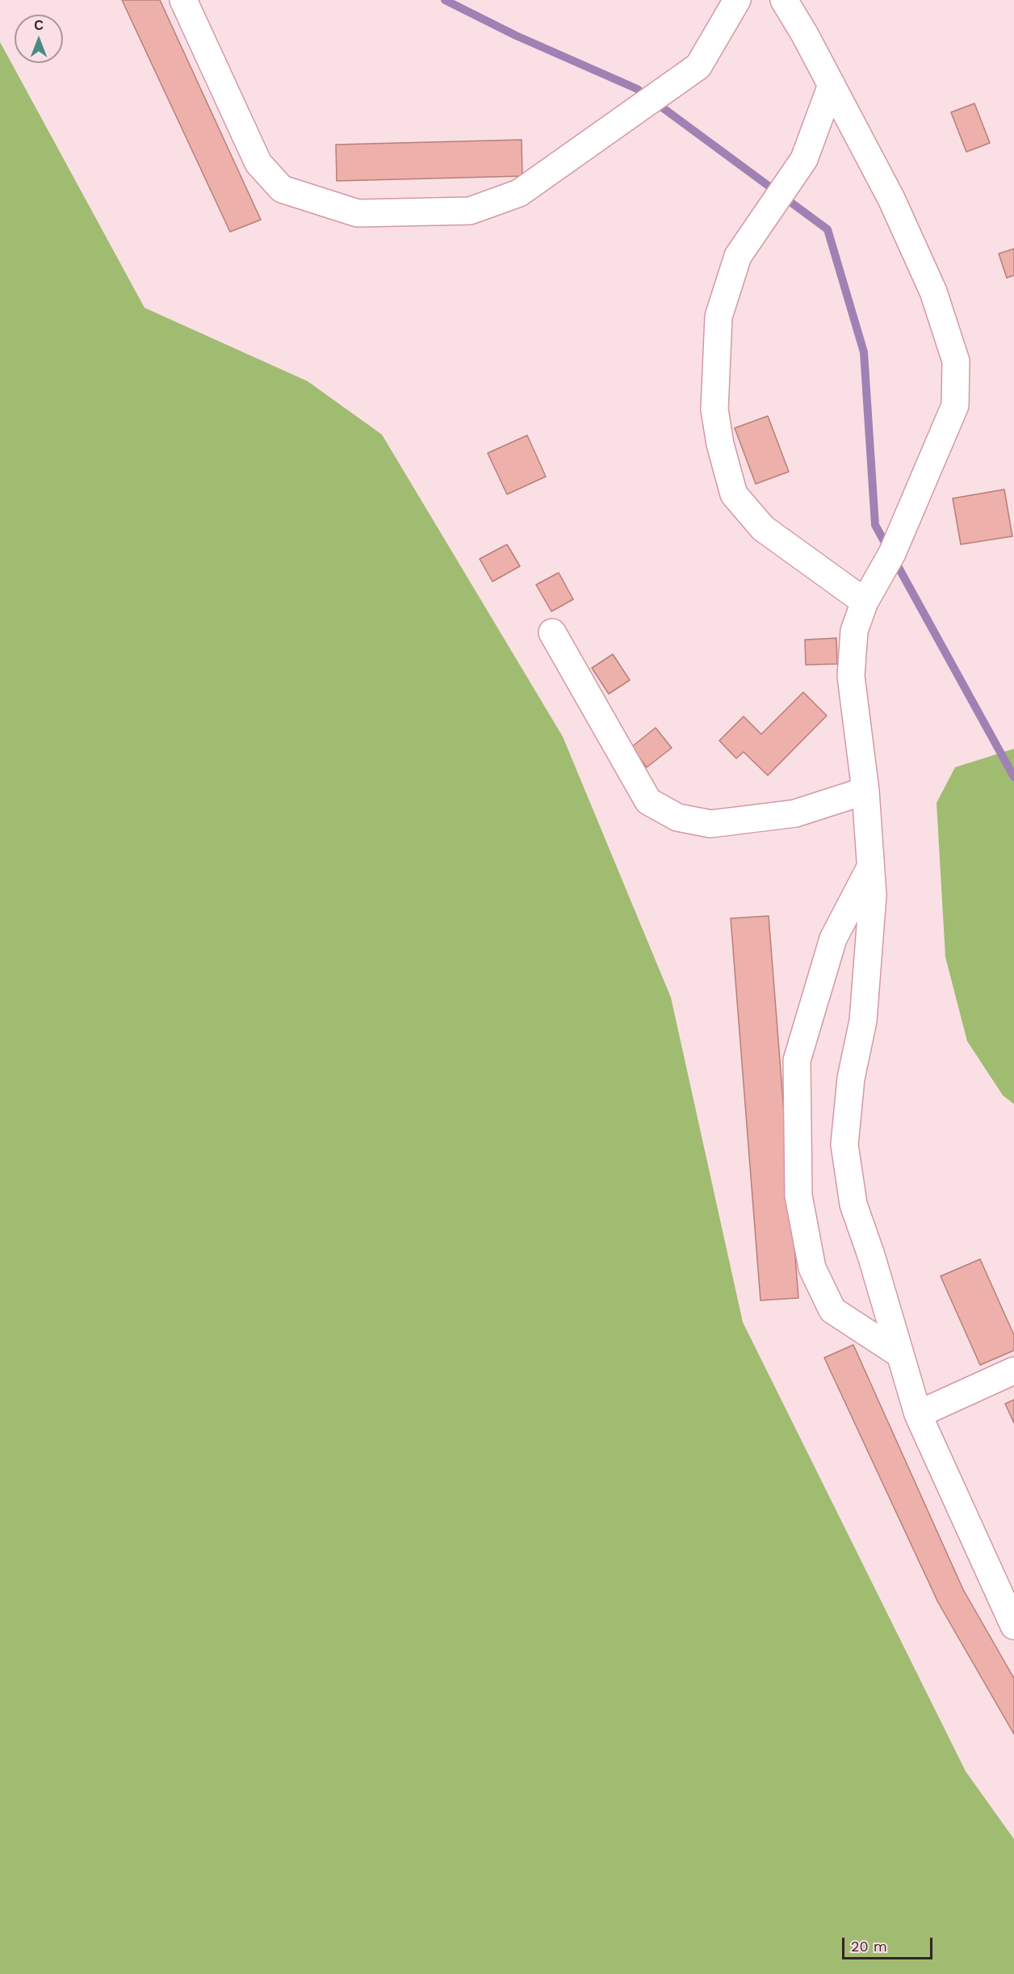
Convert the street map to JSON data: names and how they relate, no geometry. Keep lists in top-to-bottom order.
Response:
{
  "scale_bar": "20 m",
  "north": "top"
}
